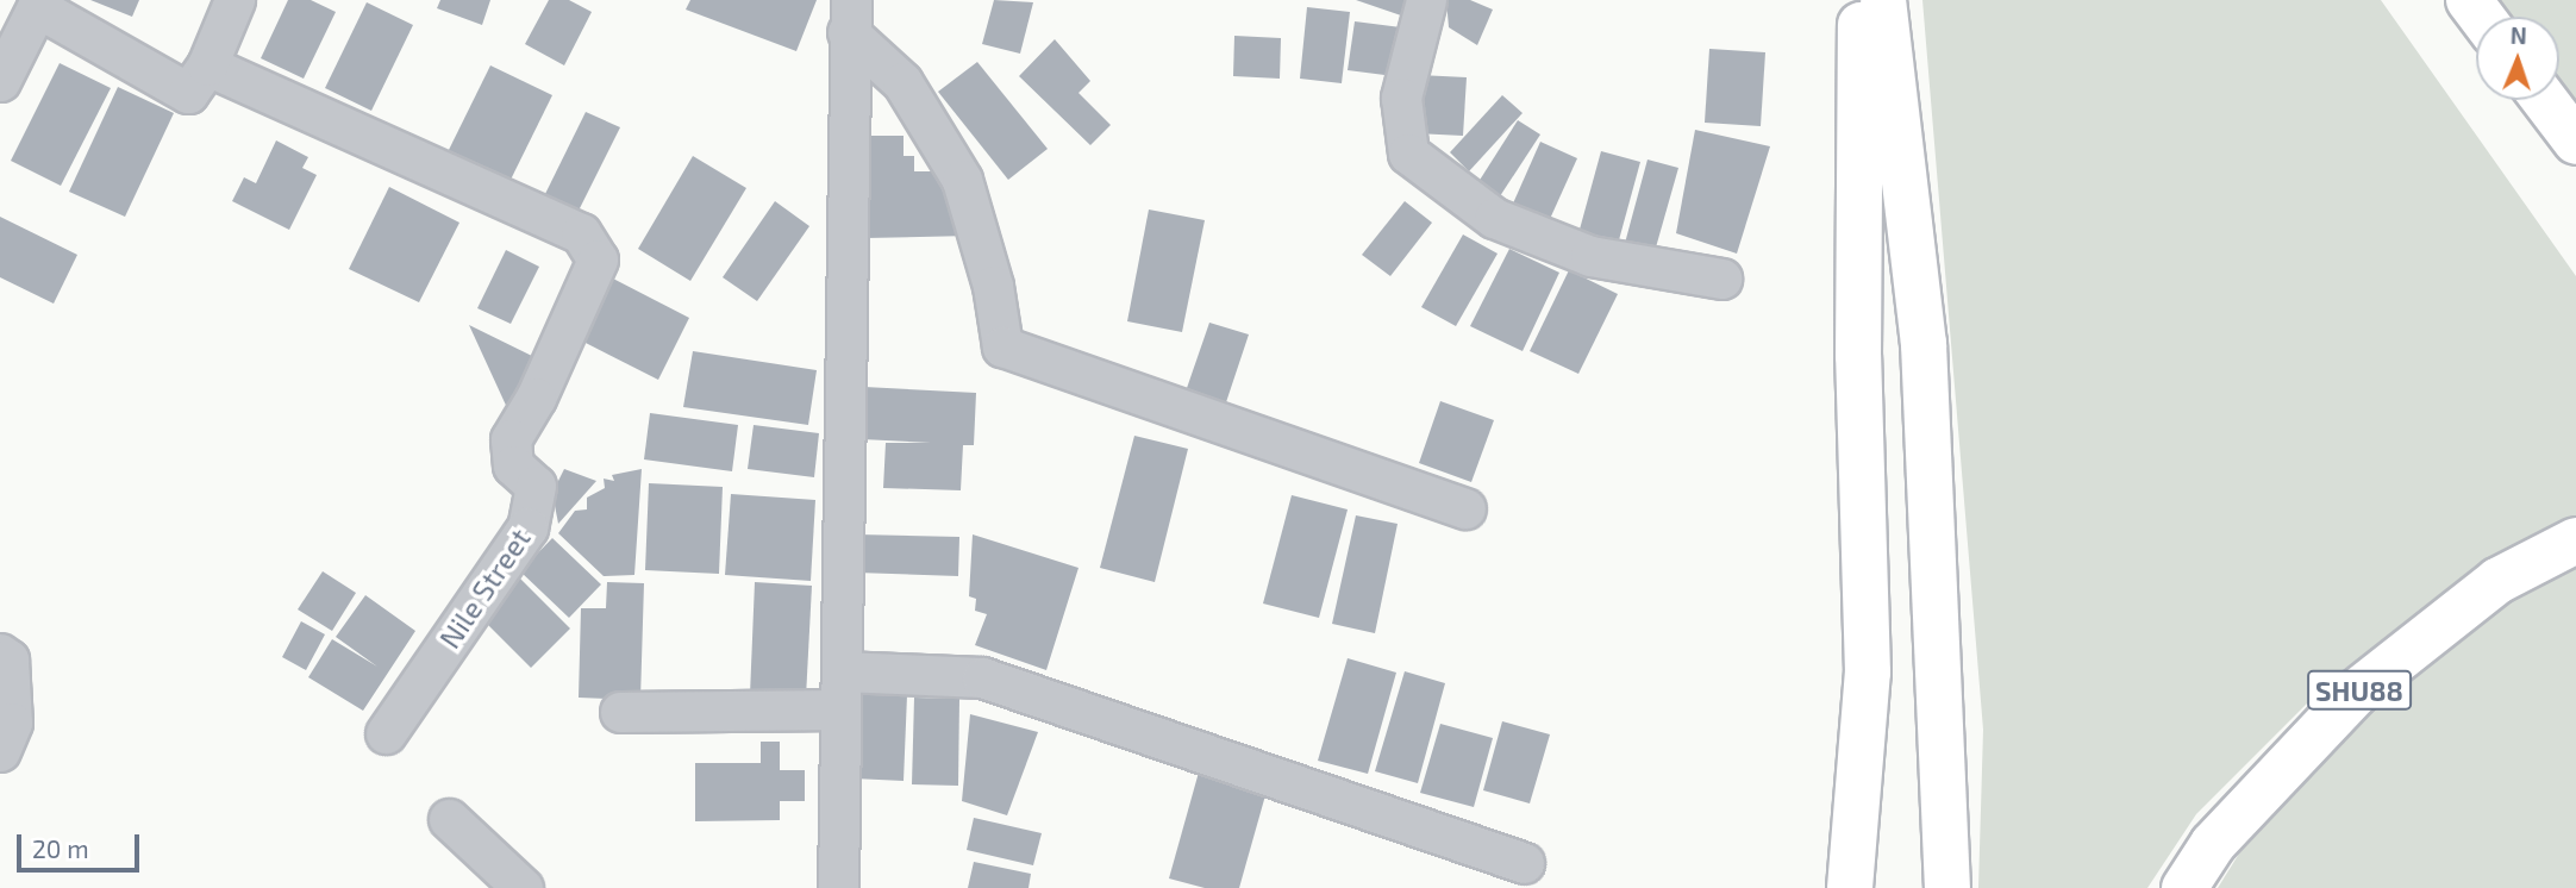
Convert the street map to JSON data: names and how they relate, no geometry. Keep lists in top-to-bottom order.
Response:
{
  "streets": {
    "main road": ["SHU88"],
    "street": ["Nile Street"]
  },
  "scale_bar": "20 m",
  "north": "top"
}
